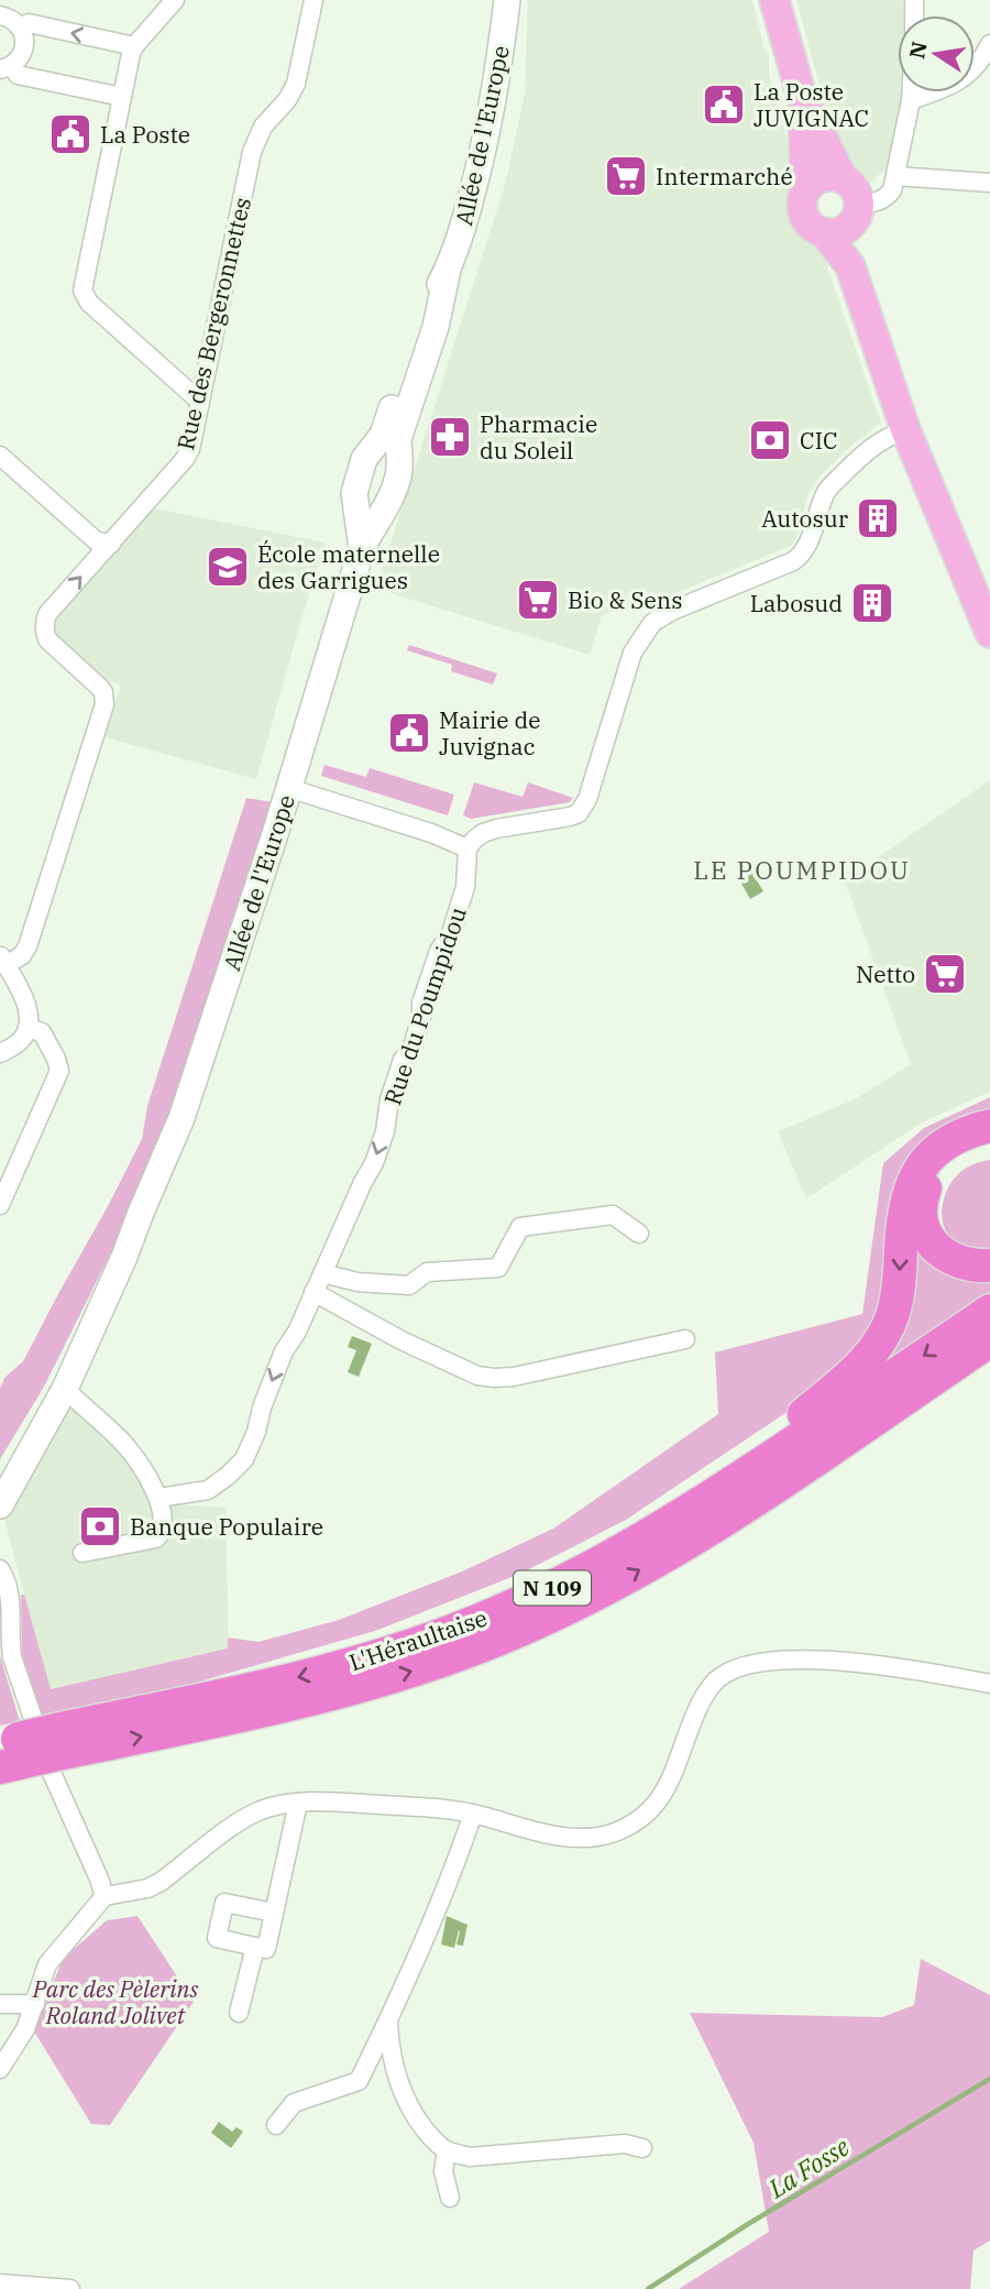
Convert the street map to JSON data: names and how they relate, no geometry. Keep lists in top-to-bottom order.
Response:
{
  "streets": {
    "highway": ["N 109", "L'Héraultaise"],
    "street": ["Allée de l'Europe", "Rue des Bergeronnettes", "Rue du Poumpidou"]
  },
  "one_way": ["Rue des Bergeronnettes", "Rue du Poumpidou"],
  "districts": ["LE POUMPIDOU"],
  "water": ["La Fosse"],
  "parks": ["Parc des Pèlerins Roland Jolivet"],
  "places": {
    "public building": ["La Poste JUVIGNAC", "La Poste", "Mairie de Juvignac"],
    "supermarket": ["Intermarché", "Bio & Sens", "Netto"],
    "pharmacy": ["Pharmacie du Soleil"],
    "bank": ["CIC", "Banque Populaire"],
    "building": ["Autosur", "Labosud"],
    "school or university": ["École maternelle des Garrigues"]
  },
  "north": "left"
}
